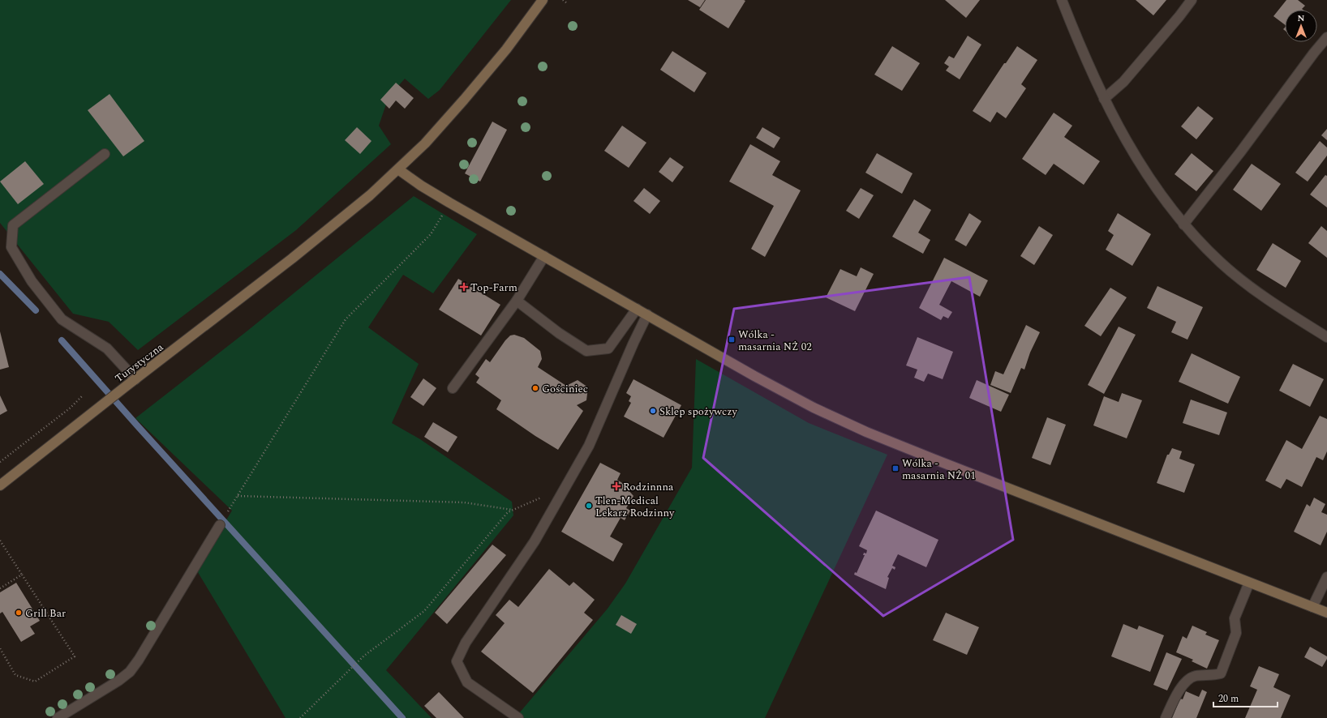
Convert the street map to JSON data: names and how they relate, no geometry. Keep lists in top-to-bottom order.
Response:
{
  "streets": {
    "street": ["Turystyczna"]
  },
  "places": {
    "health": ["Top-Farm", "Rodzinnna"],
    "transit": ["Wólka - masarnia NŻ 02", "Wólka - masarnia NŻ 01"],
    "other": [
      "Gościniec",
      "Sklep spożywczy",
      "Tlen-Medical Lekarz Rodzinny",
      "Grill Bar"
    ]
  },
  "scale_bar": "20 m",
  "north": "top"
}
